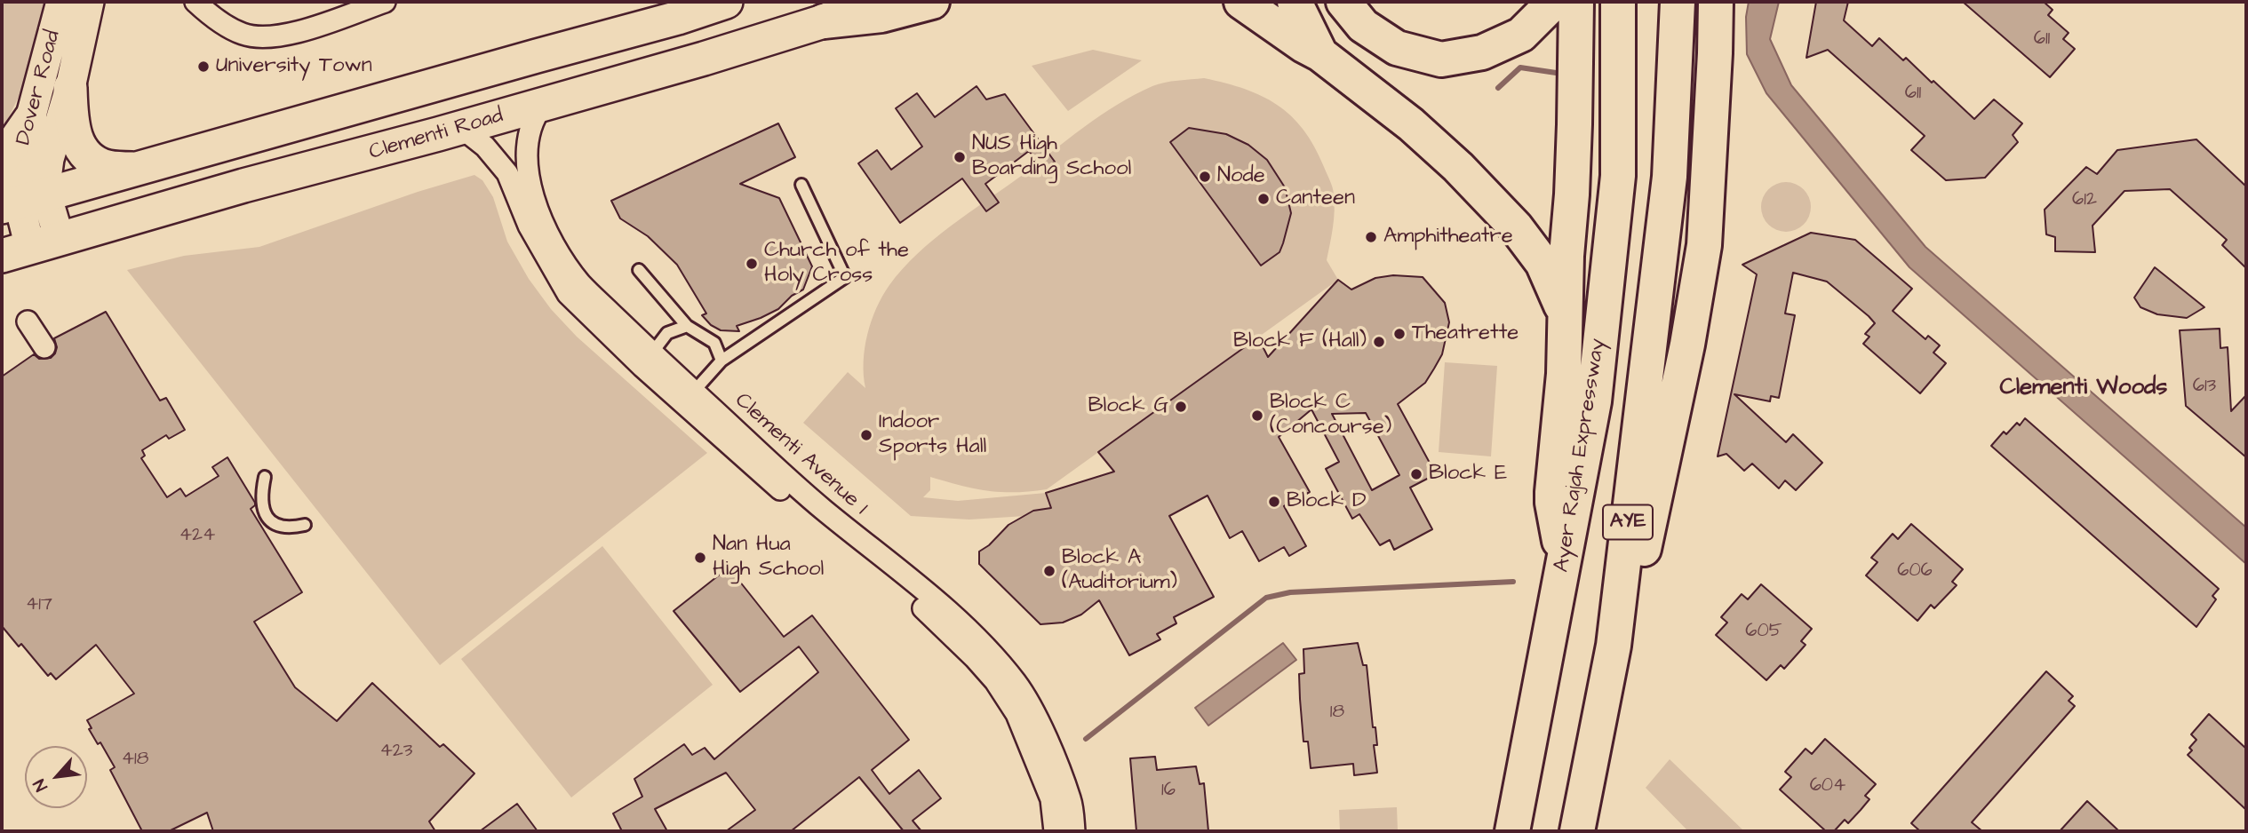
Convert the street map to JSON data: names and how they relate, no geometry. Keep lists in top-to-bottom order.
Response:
{
  "streets": {
    "highway": ["Ayer Rajah Expressway", "AYE"],
    "main road": ["Clementi Road"],
    "street": ["Dover Road", "Clementi Avenue 1"]
  },
  "crossings": [
    ["Dover Road", "Clementi Road"],
    ["Clementi Road", "Clementi Avenue 1"]
  ],
  "districts": ["Clementi Woods"],
  "places": [
    "University Town",
    "NUS High Boarding School",
    "Node",
    "Canteen",
    "Amphitheatre",
    "Church of the Holy Cross",
    "Theatrette",
    "Block F (Hall)",
    "Block G",
    "Block C (Concourse)",
    "Indoor Sports Hall",
    "Block E",
    "Block D",
    "Nan Hua High School",
    "Block A (Auditorium)"
  ],
  "house_numbers": [
    "611",
    "611",
    "612",
    "613",
    "424",
    "606",
    "417",
    "605",
    "18",
    "423",
    "418",
    "604",
    "16"
  ],
  "north": "bottom left"
}
